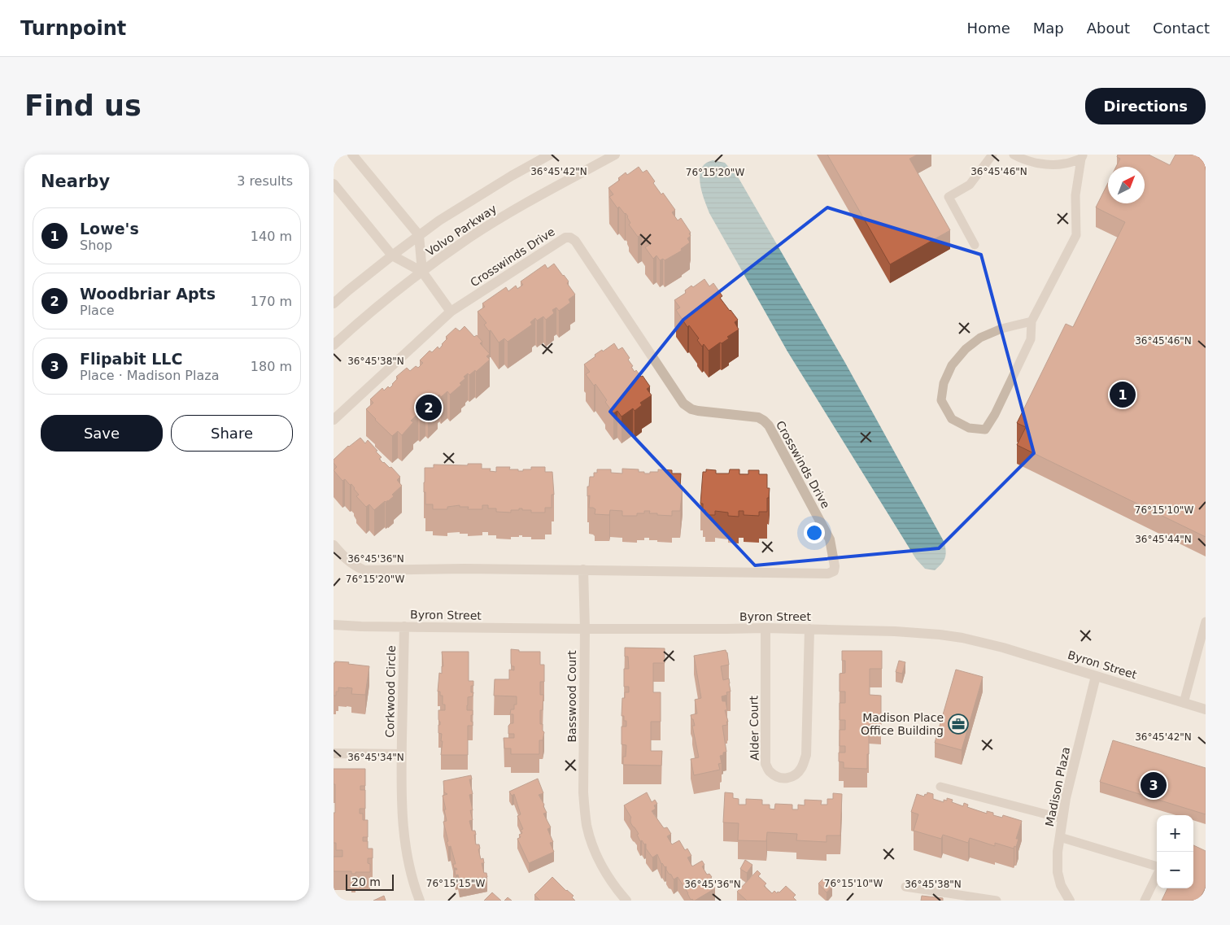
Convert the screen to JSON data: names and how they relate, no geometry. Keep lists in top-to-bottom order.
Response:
{
  "streets": {
    "street": [
      "Volvo Parkway",
      "Crosswinds Drive",
      "Byron Street",
      "Corkwood Circle",
      "Basswood Court",
      "Alder Court",
      "Madison Plaza"
    ]
  },
  "crossings": [
    ["Byron Street", "Corkwood Circle"],
    ["Byron Street", "Basswood Court"],
    ["Byron Street", "Alder Court"],
    ["Byron Street", "Madison Plaza"]
  ],
  "places": {
    "office": ["Madison Place Office Building"]
  },
  "scale_bar": "20 m",
  "north": "top right",
  "page": {
    "header": "Turnpoint",
    "nav": [
      "Home",
      "Map",
      "About",
      "Contact"
    ],
    "buttons": [
      "Directions",
      ["Save", "Share"]
    ],
    "title": "Find us",
    "heading": ["Nearby", "3 results"],
    "list": [
      {
        "mark": "1",
        "name": "Lowe's",
        "note": "Shop",
        "value": "140 m"
      },
      {
        "mark": "2",
        "name": "Woodbriar Apts",
        "note": "Place",
        "value": "170 m"
      },
      {
        "mark": "3",
        "name": "Flipabit LLC",
        "note": "Place · Madison Plaza",
        "value": "180 m"
      }
    ],
    "pins": ["1", "2", "3"],
    "map_buttons": ["+", "−"],
    "scale": "20 m"
  },
  "coordinates": [
    "36°45'42\"N",
    "36°45'46\"N",
    "76°15'20\"W",
    "36°45'38\"N",
    "76°15'10\"W",
    "36°45'44\"N",
    "36°45'36\"N",
    "36°45'34\"N",
    "76°15'15\"W"
  ]
}
